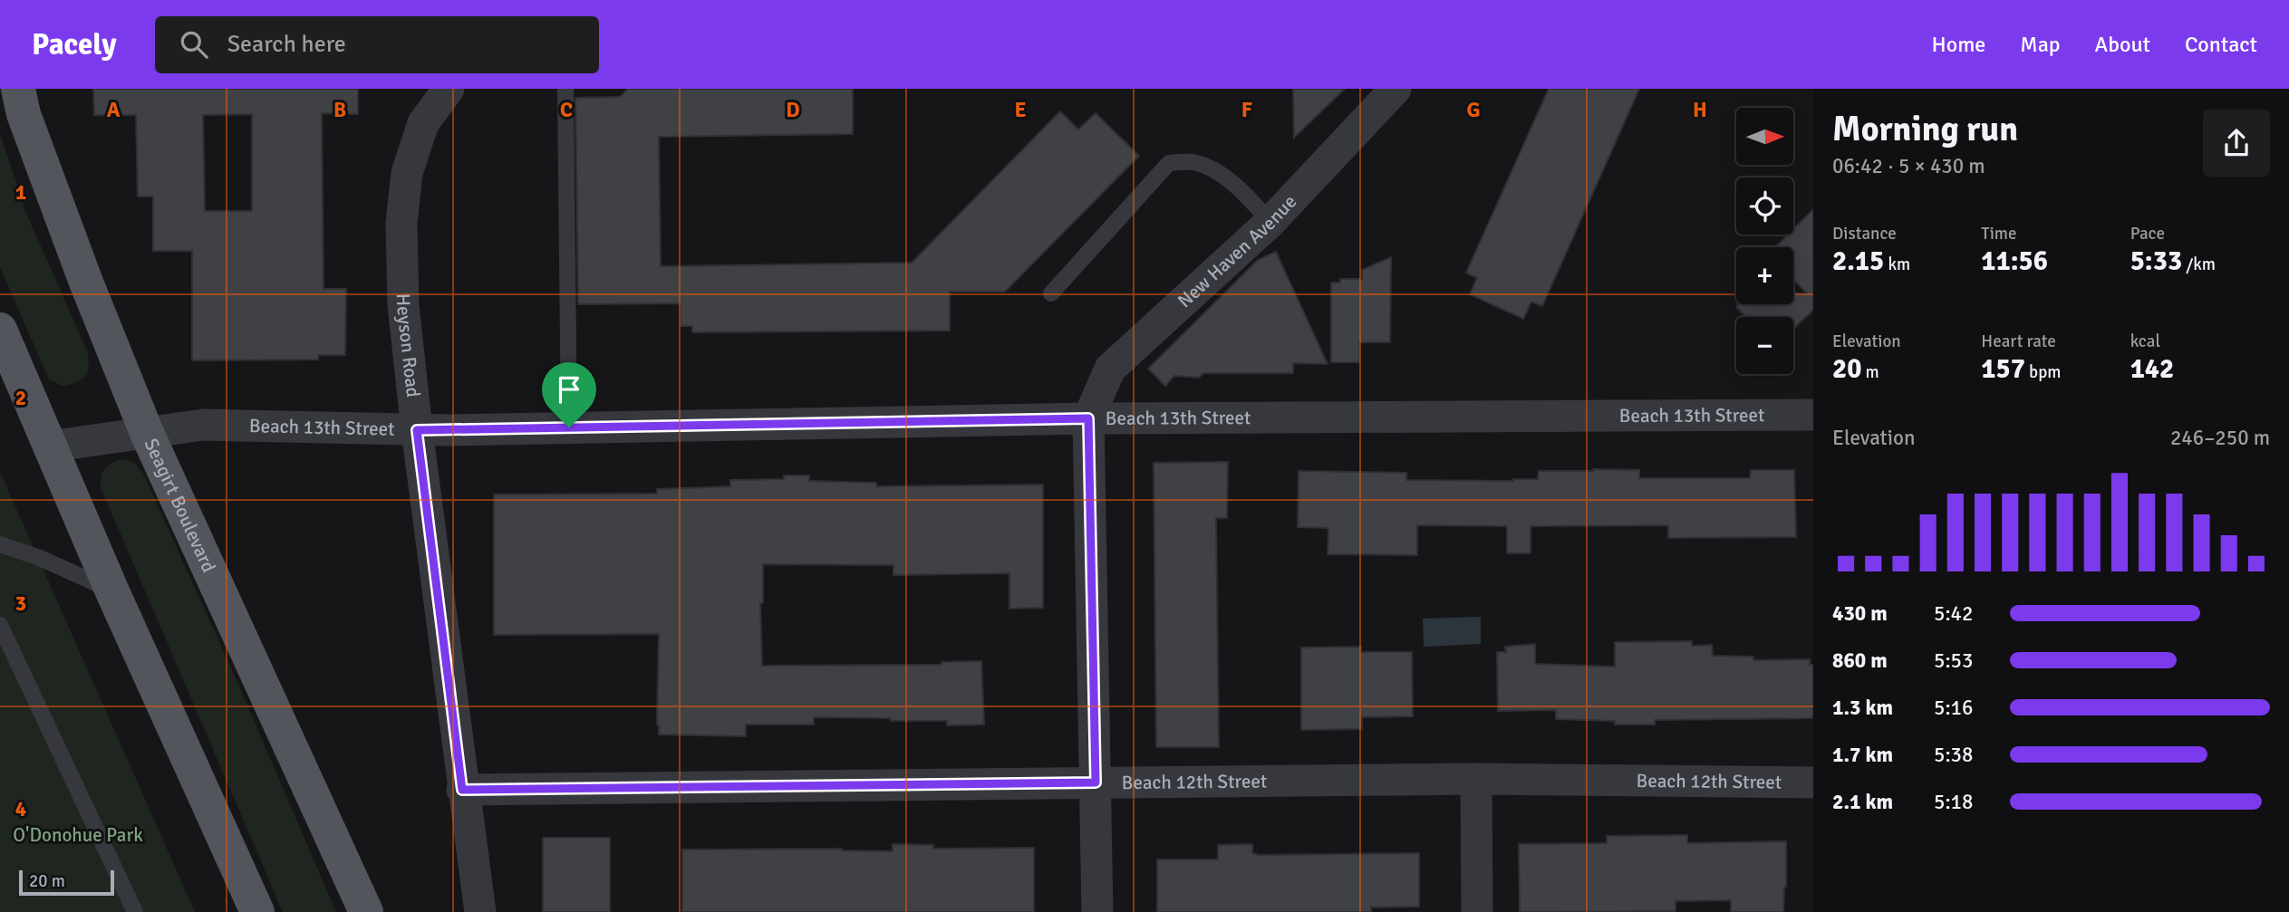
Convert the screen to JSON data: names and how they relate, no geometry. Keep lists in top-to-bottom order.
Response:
{
  "streets": {
    "main road": ["Seagirt Boulevard"],
    "street": [
      "New Haven Avenue",
      "Heyson Road",
      "Beach 13th Street",
      "Beach 12th Street"
    ]
  },
  "crossings": [
    ["New Haven Avenue", "Beach 13th Street"],
    ["Heyson Road", "Beach 13th Street"],
    ["Heyson Road", "Beach 12th Street"],
    ["Beach 13th Street", "Seagirt Boulevard"]
  ],
  "parks": ["O'Donohue Park"],
  "scale_bar": "20 m",
  "north": "right",
  "page": {
    "header": "Pacely",
    "search": "Search here",
    "nav": [
      "Home",
      "Map",
      "About",
      "Contact"
    ],
    "heading": ["Morning run", "06:42 · 5 × 430 m"],
    "map_buttons": ["+", "−"],
    "stats": [
      ["Distance", "2.15 km"],
      ["Time", "11:56"],
      ["Pace", "5:33 /km"],
      ["Elevation", "20 m"],
      ["Heart rate", "157 bpm"],
      ["kcal", "142"]
    ],
    "chart": ["Elevation", "246–250 m"],
    "list": [
      {
        "name": "430 m",
        "note": "5:42"
      },
      {
        "name": "860 m",
        "note": "5:53"
      },
      {
        "name": "1.3 km",
        "note": "5:16"
      },
      {
        "name": "1.7 km",
        "note": "5:38"
      },
      {
        "name": "2.1 km",
        "note": "5:18"
      }
    ],
    "scale": "20 m"
  },
  "grid": {
    "columns": [
      "A",
      "B",
      "C",
      "D",
      "E",
      "F",
      "G",
      "H"
    ],
    "rows": [
      "1",
      "2",
      "3",
      "4"
    ]
  }
}
